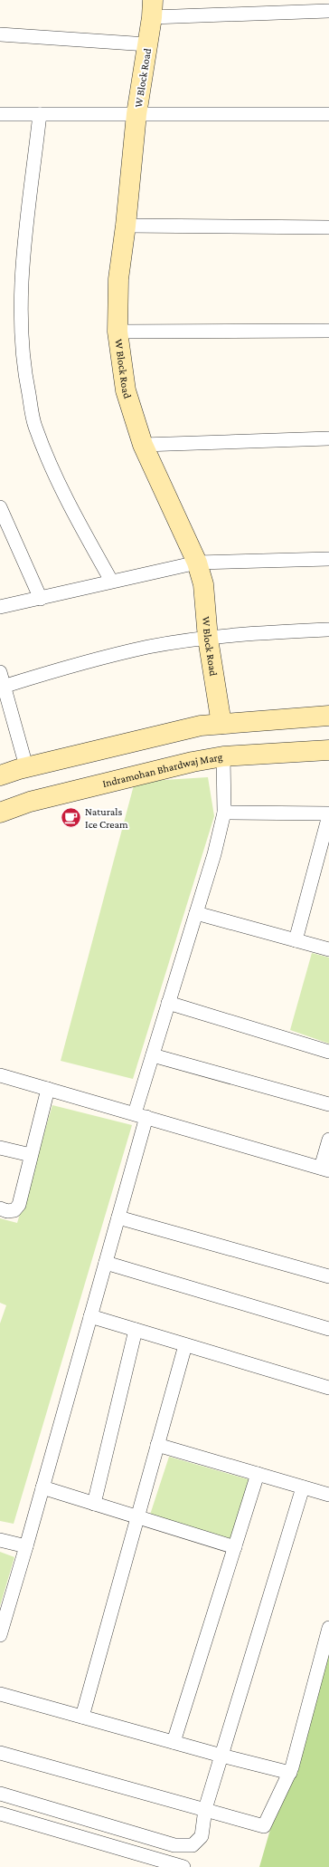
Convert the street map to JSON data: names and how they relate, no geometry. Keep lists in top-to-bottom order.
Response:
{
  "streets": {
    "street": ["W Block Road", "Indramohan Bhardwaj Marg"]
  },
  "places": {
    "cafe": ["Naturals Ice Cream"]
  }
}
